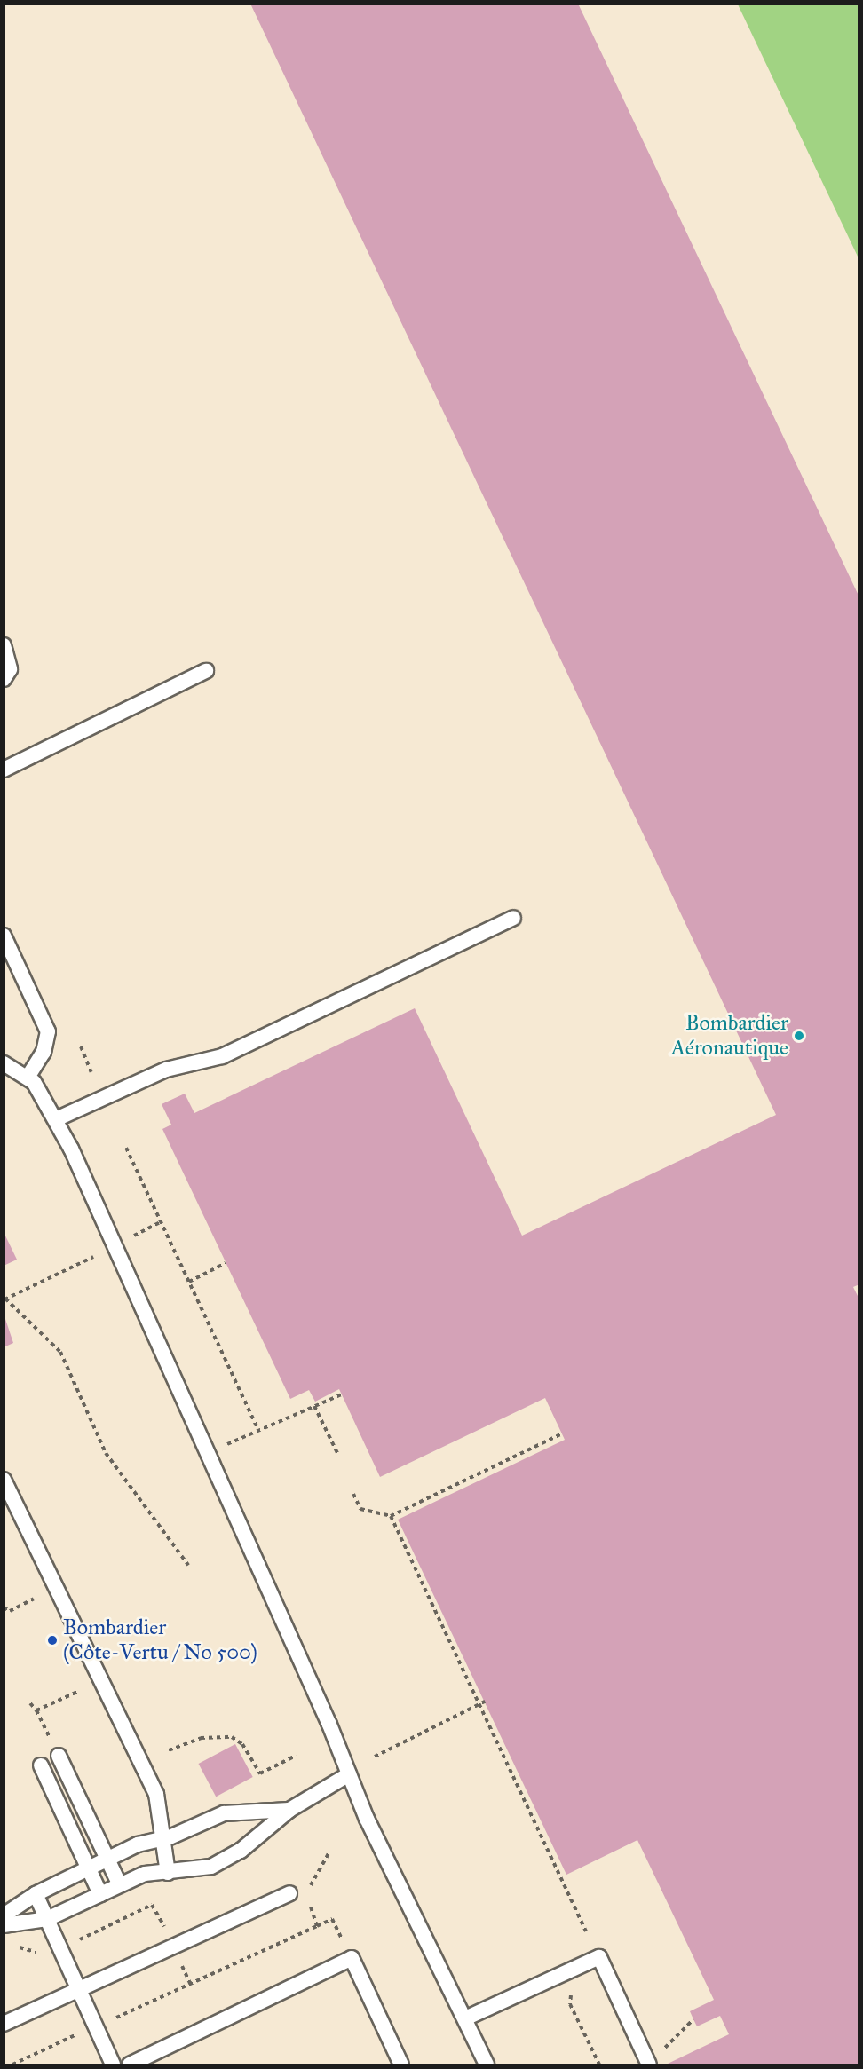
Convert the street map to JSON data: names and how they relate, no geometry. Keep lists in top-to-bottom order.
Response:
{
  "places": ["Bombardier Aéronautique", "Bombardier (Côte-Vertu / No 500)"]
}
